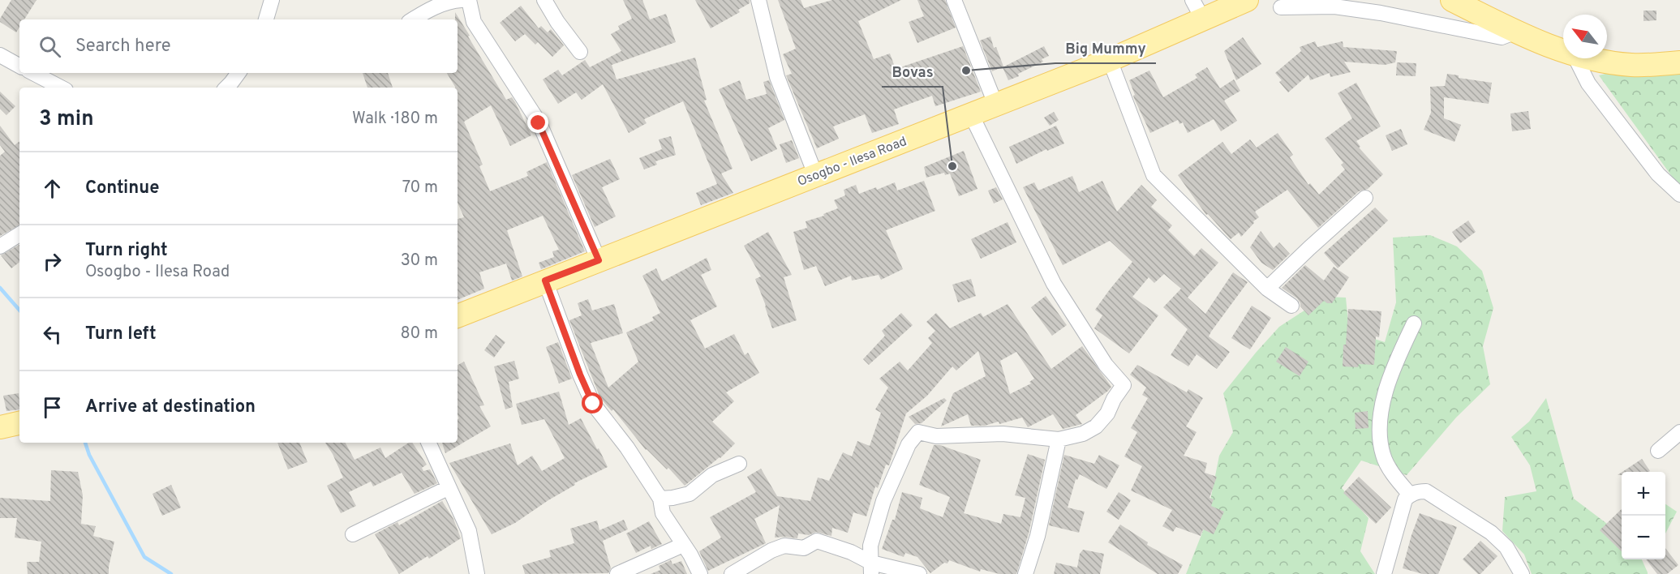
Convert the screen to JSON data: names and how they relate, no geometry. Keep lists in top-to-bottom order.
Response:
{
  "streets": {
    "main road": ["Osogbo - Ilesa Road"]
  },
  "places": ["Big Mummy", "Bovas"],
  "north": "top left",
  "page": {
    "search": "Search here",
    "heading": ["3 min", "Walk · 180 m"],
    "list": [
      ["Continue", "70 m"],
      ["Turn right", "Osogbo - Ilesa Road", "30 m"],
      ["Turn left", "80 m"],
      "Arrive at destination"
    ],
    "map_buttons": ["+", "−"]
  }
}
